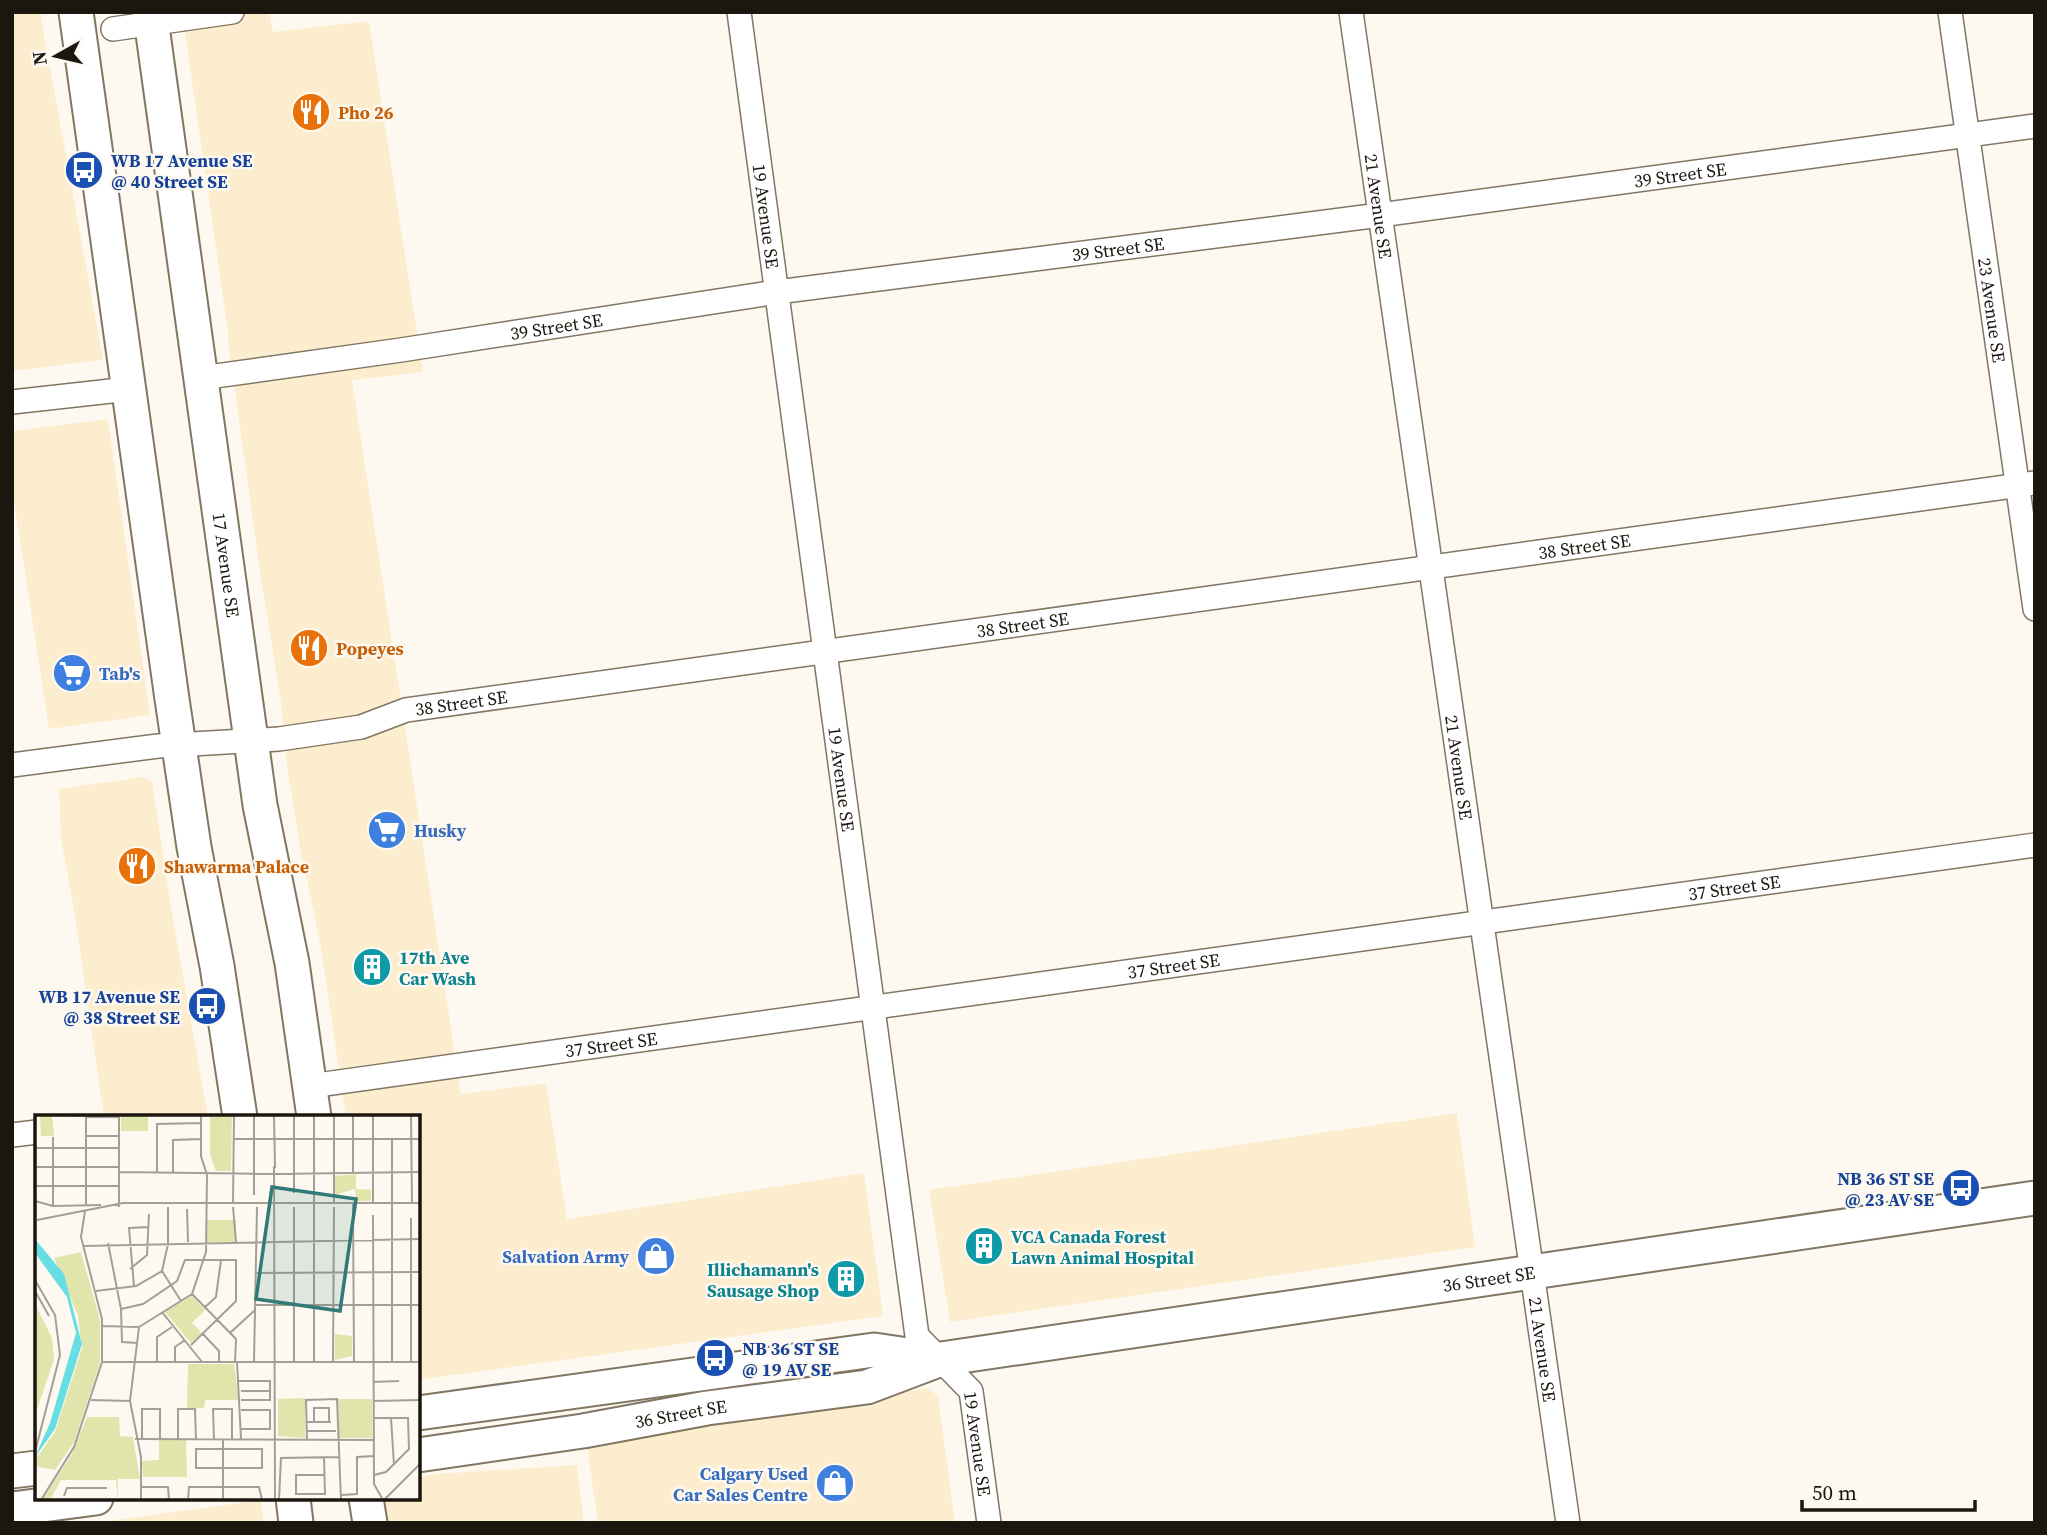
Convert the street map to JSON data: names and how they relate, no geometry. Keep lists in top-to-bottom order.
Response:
{
  "streets": {
    "main road": ["17 Avenue SE", "36 Street SE"],
    "street": [
      "39 Street SE",
      "21 Avenue SE",
      "19 Avenue SE",
      "23 Avenue SE",
      "38 Street SE",
      "37 Street SE"
    ]
  },
  "crossings": [
    ["39 Street SE", "21 Avenue SE"],
    ["39 Street SE", "19 Avenue SE"],
    ["39 Street SE", "23 Avenue SE"],
    ["39 Street SE", "17 Avenue SE"],
    ["21 Avenue SE", "38 Street SE"],
    ["21 Avenue SE", "37 Street SE"],
    ["21 Avenue SE", "36 Street SE"],
    ["19 Avenue SE", "38 Street SE"],
    ["19 Avenue SE", "37 Street SE"],
    ["19 Avenue SE", "36 Street SE"],
    ["23 Avenue SE", "38 Street SE"],
    ["38 Street SE", "17 Avenue SE"],
    ["17 Avenue SE", "37 Street SE"]
  ],
  "places": {
    "restaurant": ["Pho 26", "Popeyes", "Shawarma Palace"],
    "bus stop": [
      "WB 17 Avenue SE @ 40 Street SE",
      "WB 17 Avenue SE @ 38 Street SE",
      "NB 36 ST SE @ 23 AV SE",
      "NB 36 ST SE @ 19 AV SE"
    ],
    "supermarket": ["Tab's", "Husky"],
    "building": ["17th Ave Car Wash", "VCA Canada Forest Lawn Animal Hospital", "Illichamann's Sausage Shop"],
    "shop": ["Salvation Army", "Calgary Used Car Sales Centre"]
  },
  "scale_bar": "50 m",
  "north": "left"
}
